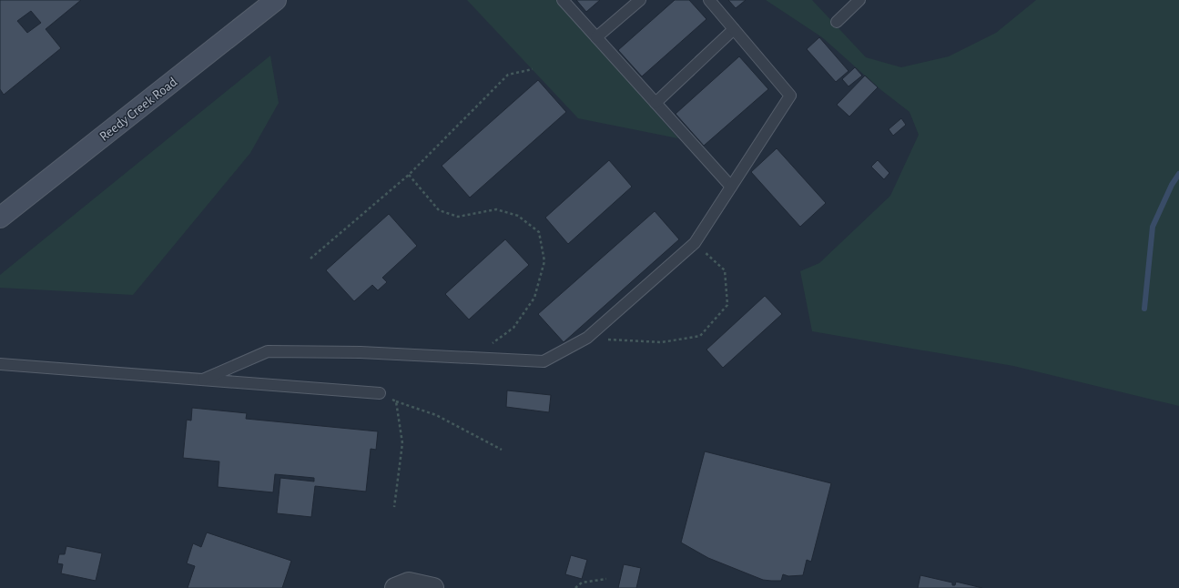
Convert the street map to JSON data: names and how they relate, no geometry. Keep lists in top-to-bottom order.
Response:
{
  "streets": {
    "main road": ["Reedy Creek Road"]
  }
}
